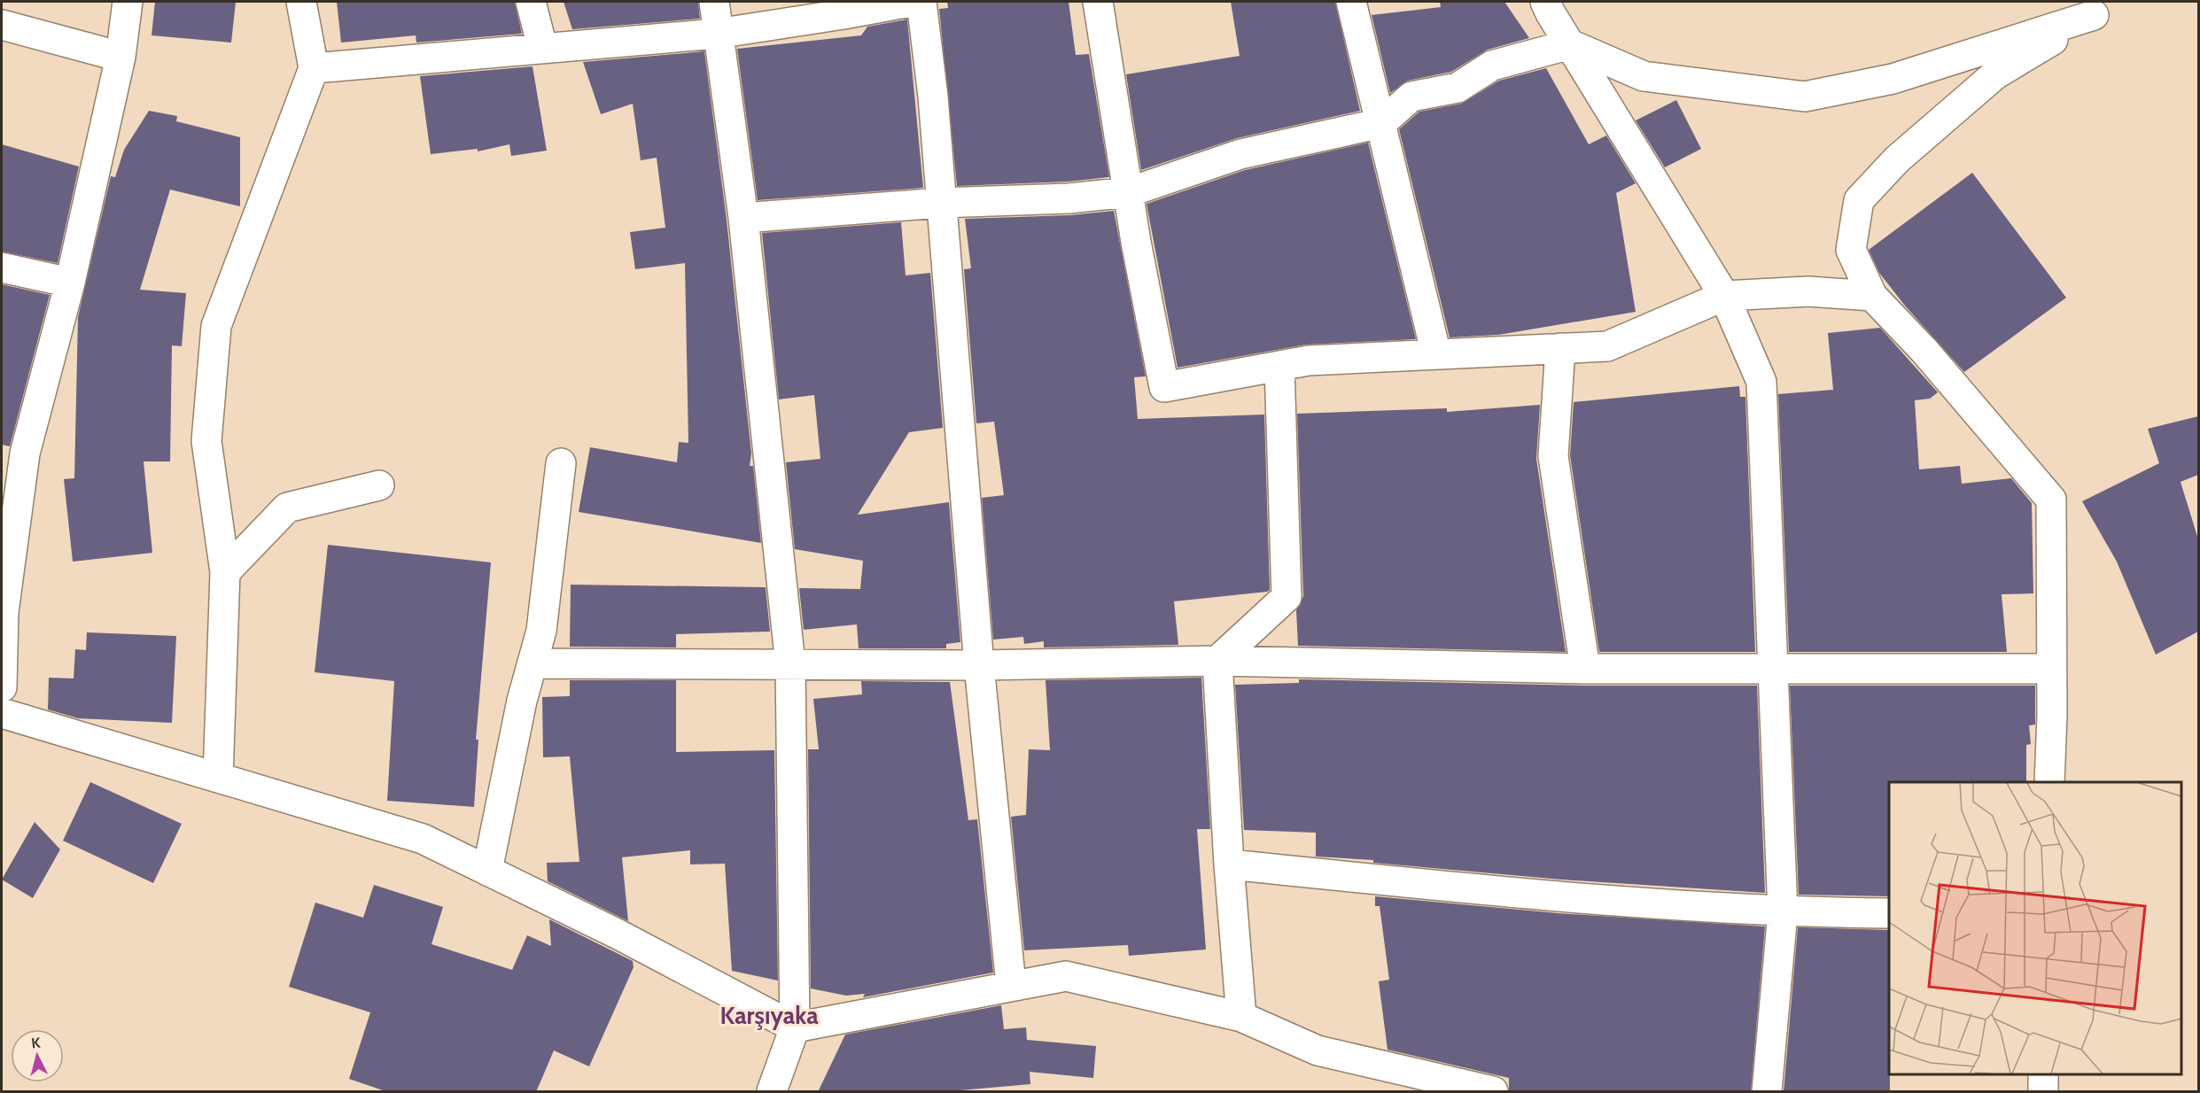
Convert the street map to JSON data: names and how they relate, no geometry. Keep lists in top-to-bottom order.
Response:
{
  "districts": ["Karşıyaka"],
  "north": "top"
}
